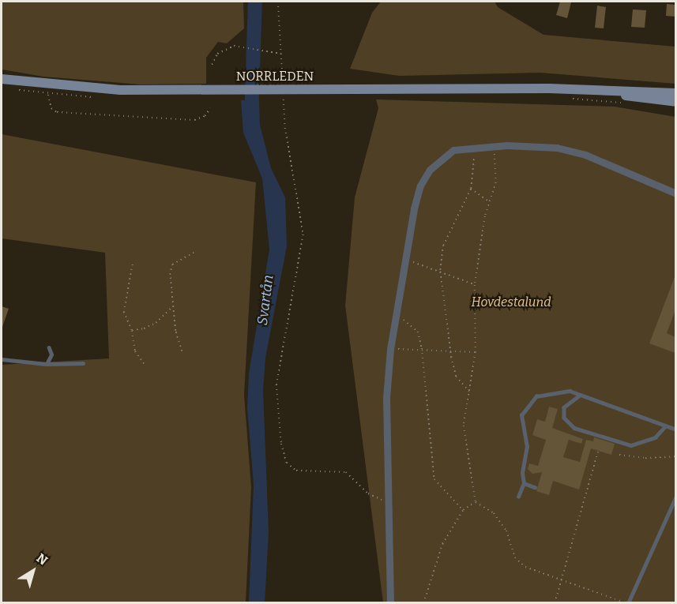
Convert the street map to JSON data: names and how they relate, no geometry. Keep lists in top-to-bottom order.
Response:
{
  "streets": {
    "main road": ["NORRLEDEN"]
  },
  "water": ["Svartån"],
  "parks": ["Hovdestalund"],
  "north": "top right"
}
